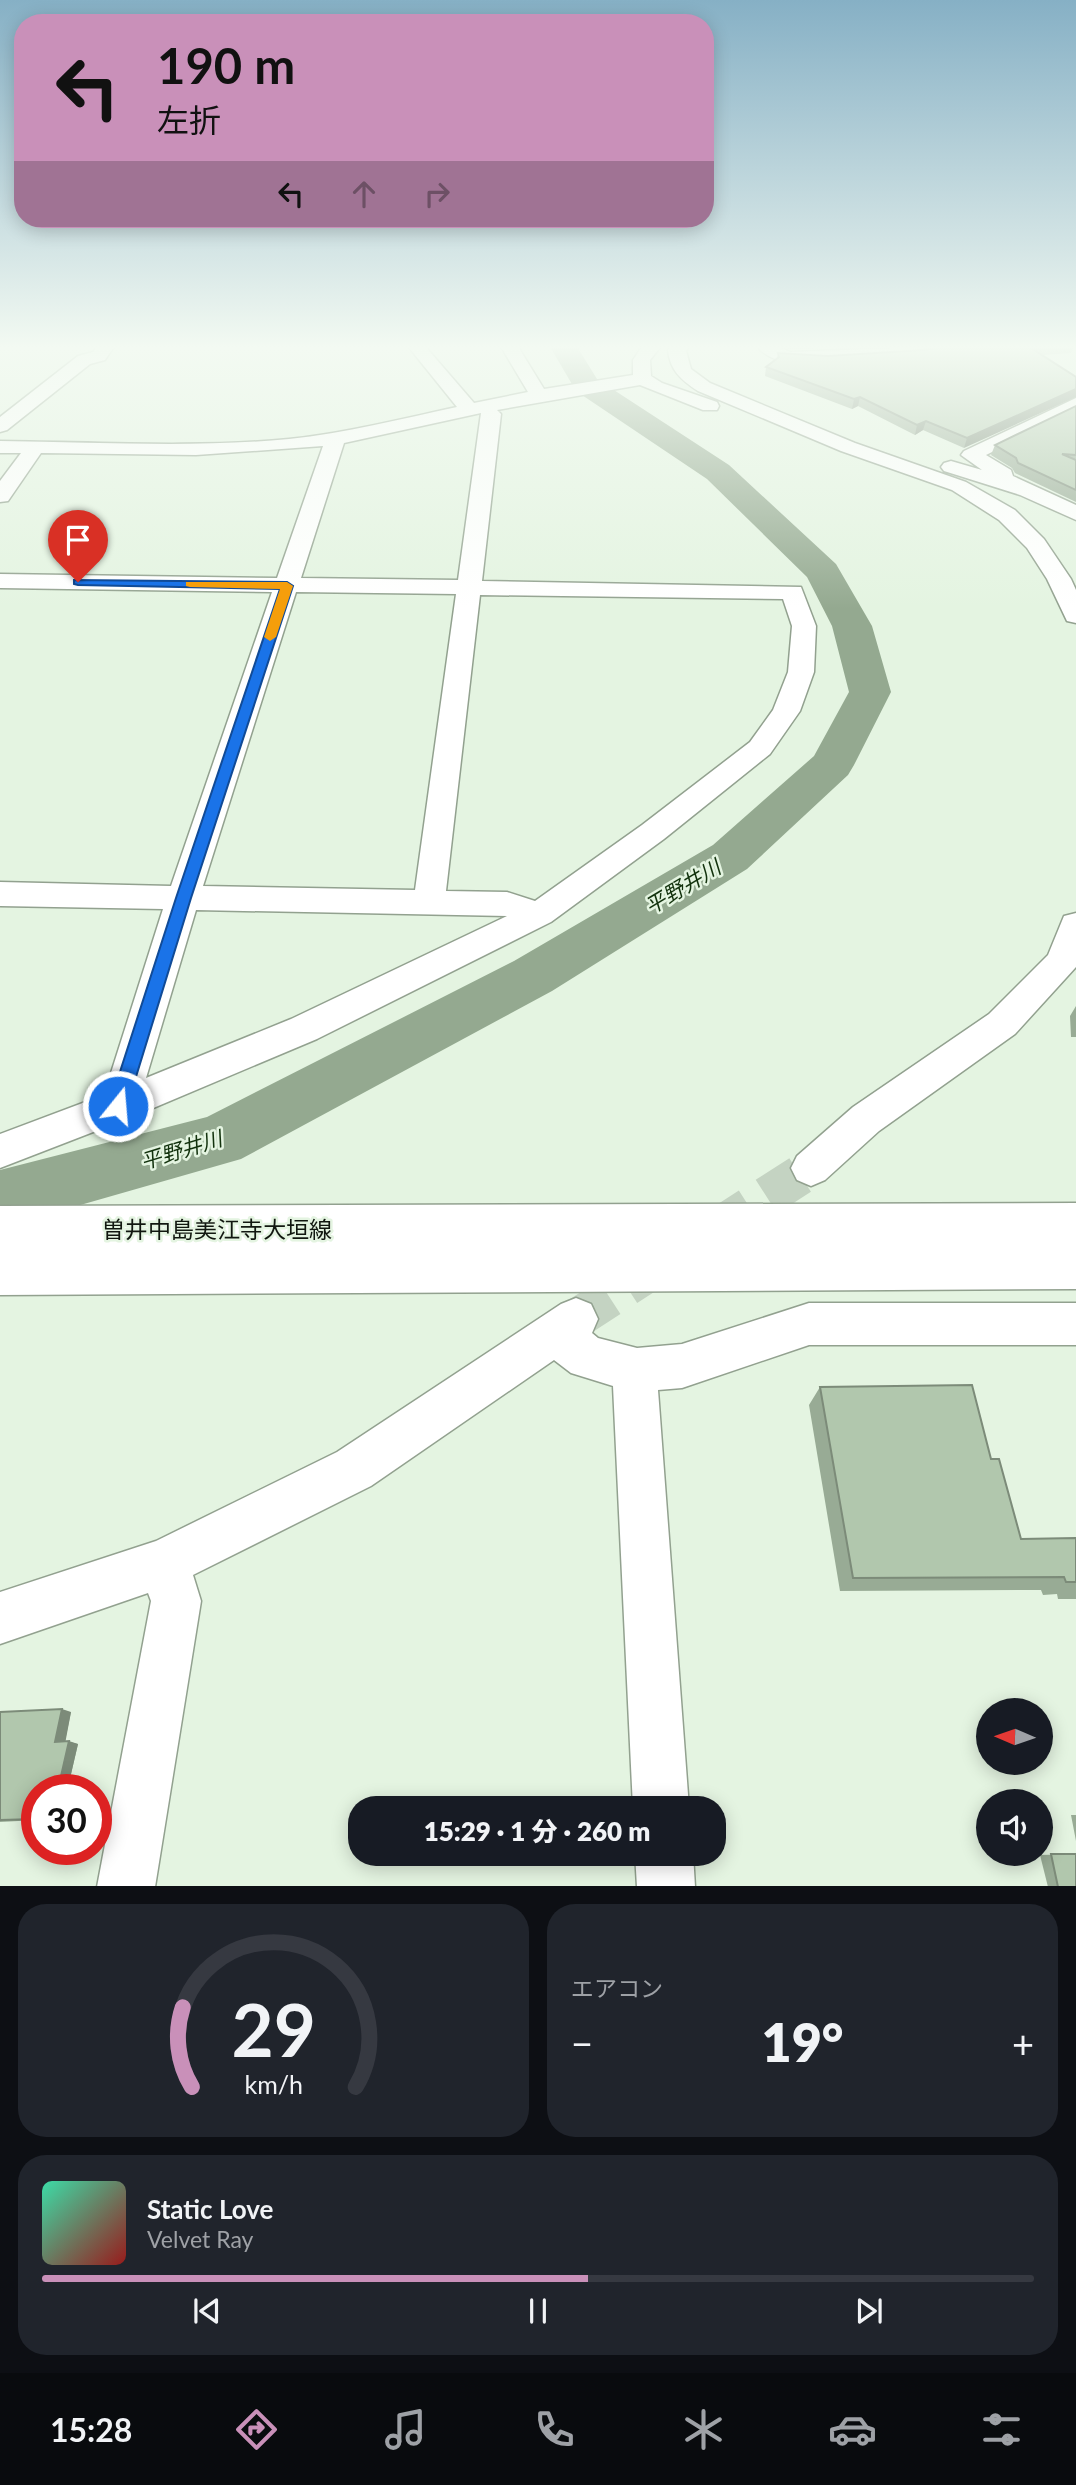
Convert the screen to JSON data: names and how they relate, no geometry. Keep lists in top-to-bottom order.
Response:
{
  "streets": {
    "main road": ["曽井中島美江寺大垣線"]
  },
  "water": ["平野井川"],
  "north": "left",
  "page": {
    "turn": ["190 m", "左折"],
    "limit": "30",
    "trip": "15:29 · 1 分 · 260 m",
    "tile": "エアコン",
    "heat": ["−", "19°", "+"],
    "song": ["Static Love", "Velvet Ray"],
    "tabs": "15:28",
    "gauge": ["29", "km/h"]
  }
}
